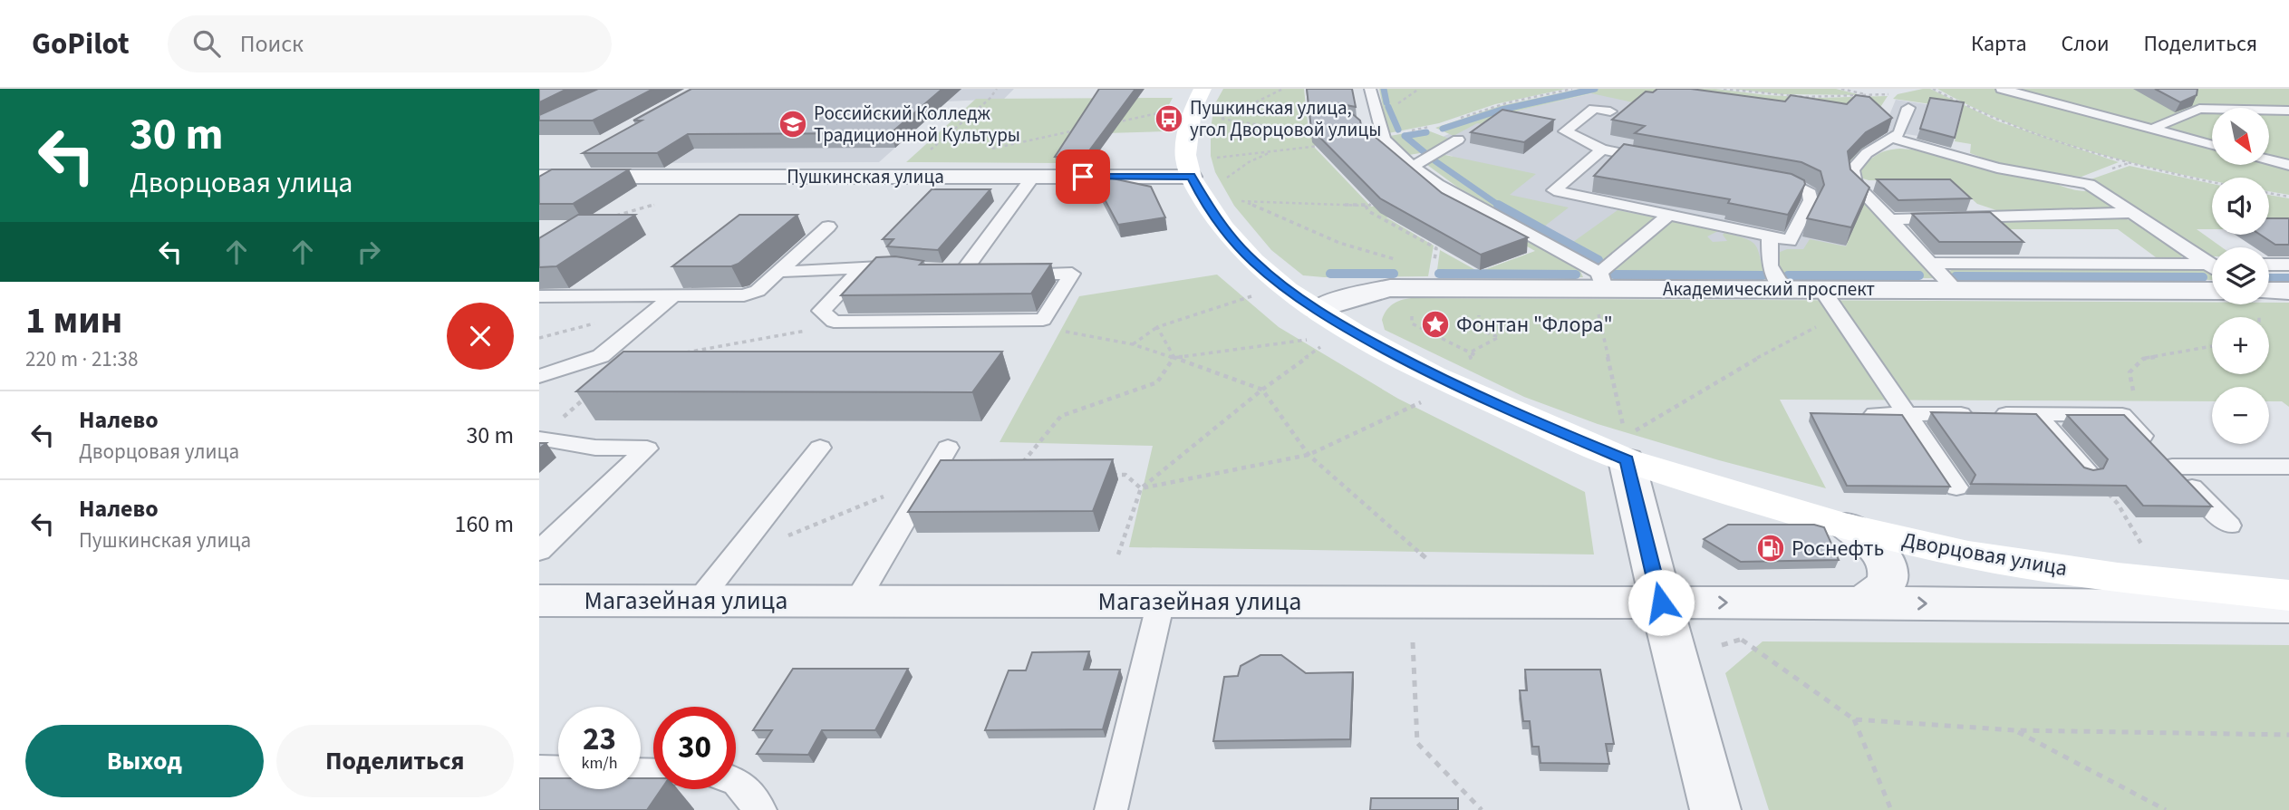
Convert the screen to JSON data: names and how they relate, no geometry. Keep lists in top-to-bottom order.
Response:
{
  "streets": {
    "main road": ["Дворцовая улица"],
    "street": ["Пушкинская улица", "Академический проспект", "Магазейная улица"]
  },
  "crossings": [
    ["Пушкинская улица", "Дворцовая улица"],
    ["Академический проспект", "Дворцовая улица"]
  ],
  "one_way": ["Магазейная улица"],
  "places": {
    "bus stop": ["Пушкинская улица, угол Дворцовой улицы"],
    "school or university": ["Российский Колледж Традиционной Культуры"],
    "place": ["Фонтан \"Флора\""],
    "fuel station": ["Роснефть"]
  },
  "north": "bottom right",
  "page": {
    "header": "GoPilot",
    "search": "Поиск",
    "nav": ["Карта", "Слои", "Поделиться"],
    "turn": ["30 m", "Дворцовая улица"],
    "map_buttons": ["+", "−"],
    "heading": ["1 мин", "220 m · 21:38"],
    "list": [
      {
        "name": "Налево",
        "note": "Дворцовая улица",
        "value": "30 m"
      },
      {
        "name": "Налево",
        "note": "Пушкинская улица",
        "value": "160 m"
      }
    ],
    "speed": "23 km/h",
    "limit": "30",
    "buttons": ["Выход", "Поделиться"]
  }
}
